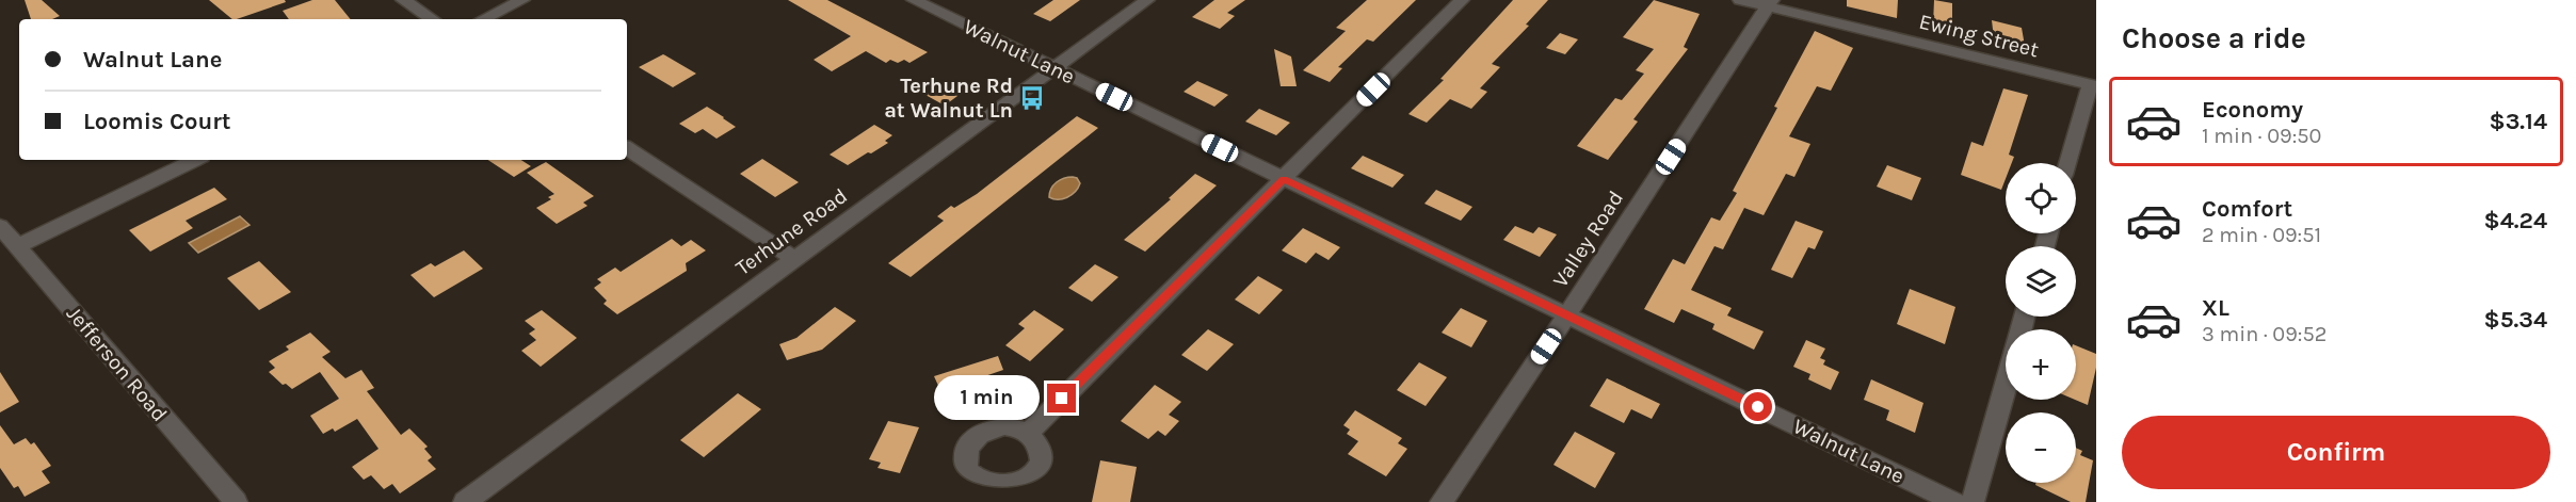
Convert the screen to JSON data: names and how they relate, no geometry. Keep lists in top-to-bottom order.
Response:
{
  "streets": {
    "street": [
      "Ewing Street",
      "Walnut Lane",
      "Terhune Road",
      "Valley Road",
      "Jefferson Road"
    ]
  },
  "crossings": [
    ["Ewing Street", "Valley Road"],
    ["Walnut Lane", "Terhune Road"],
    ["Walnut Lane", "Valley Road"]
  ],
  "places": {
    "bus stop": ["Terhune Rd at Walnut Ln"]
  },
  "page": {
    "heading": "Choose a ride",
    "banner": ["Walnut Lane", "Loomis Court"],
    "list": [
      {
        "name": "Economy",
        "note": "1 min · 09:50",
        "value": "$3.14"
      },
      {
        "name": "Comfort",
        "note": "2 min · 09:51",
        "value": "$4.24"
      },
      {
        "name": "XL",
        "note": "3 min · 09:52",
        "value": "$5.34"
      }
    ],
    "map_buttons": ["+", "−"],
    "bubble": "1 min",
    "buttons": "Confirm"
  }
}
